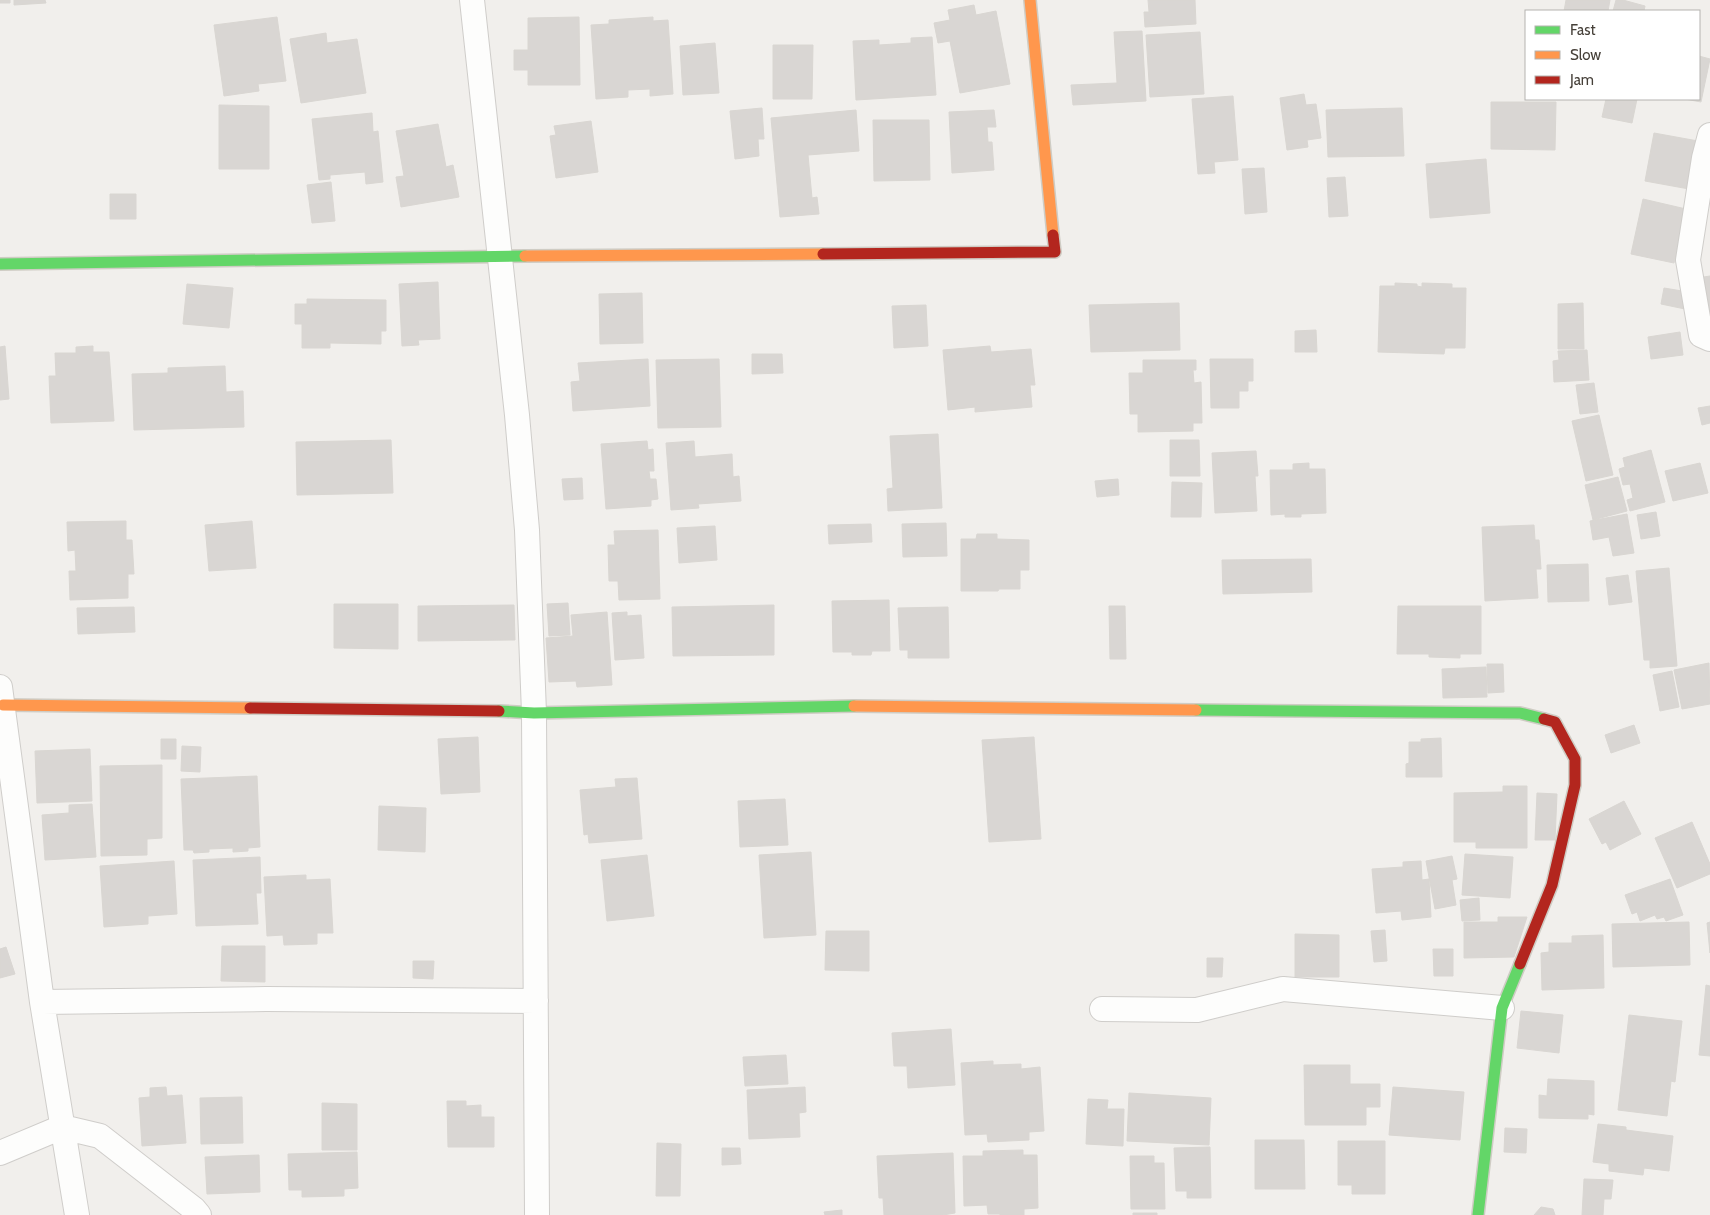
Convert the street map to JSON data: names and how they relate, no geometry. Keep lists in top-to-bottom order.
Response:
{
  "legend": ["Fast", "Slow", "Jam"]
}
